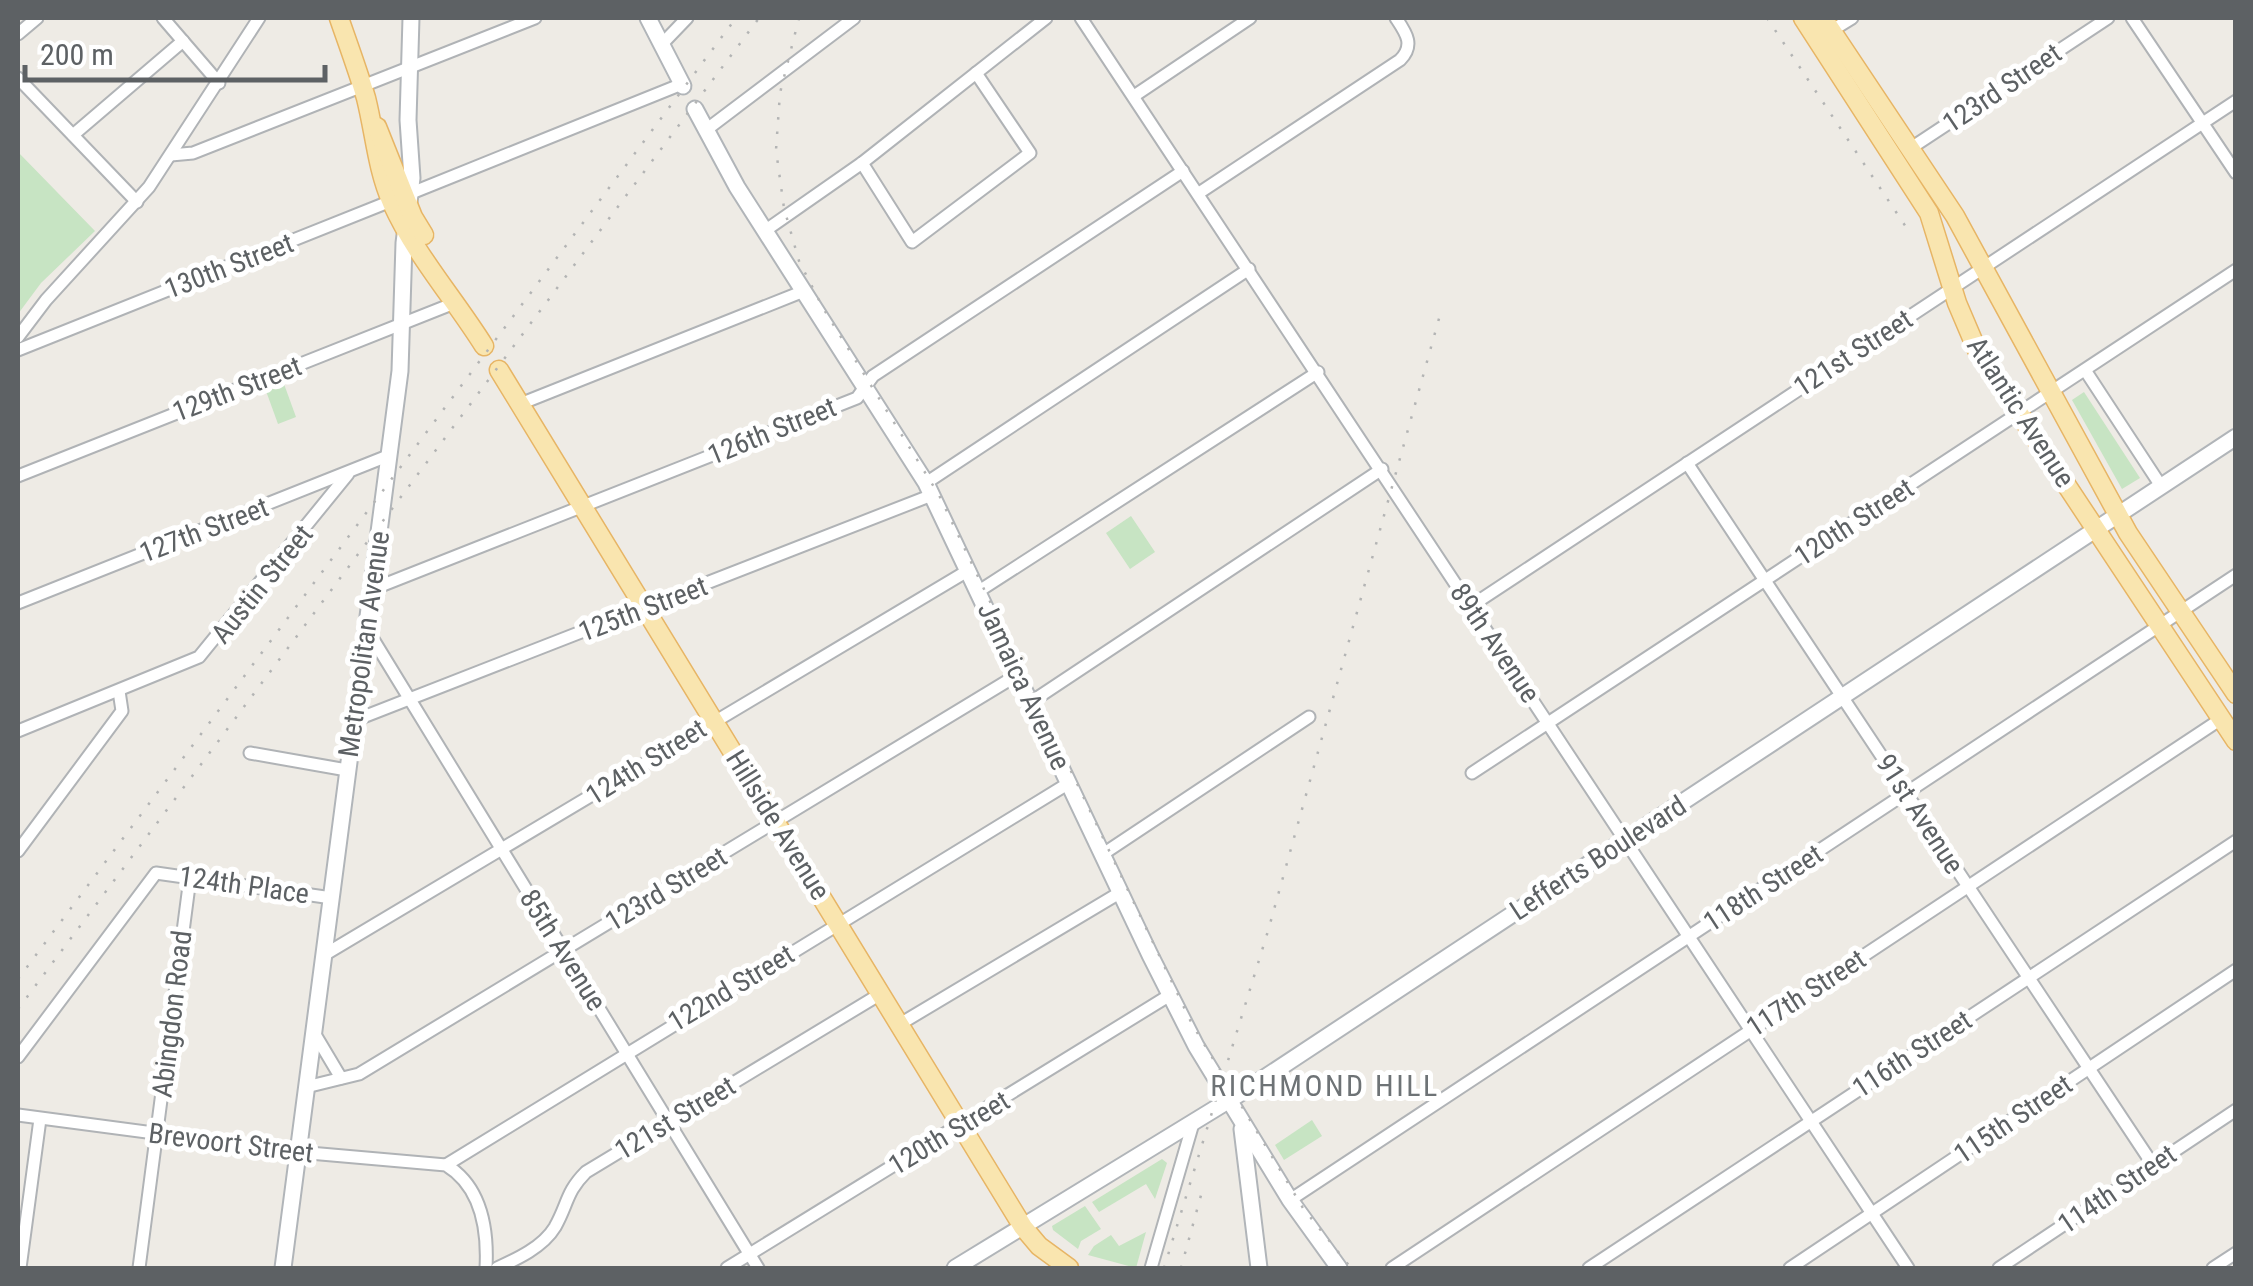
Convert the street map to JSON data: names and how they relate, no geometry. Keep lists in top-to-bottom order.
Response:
{
  "streets": {
    "main road": [
      "Atlantic Avenue",
      "Metropolitan Avenue",
      "Jamaica Avenue",
      "Hillside Avenue",
      "Lefferts Boulevard"
    ],
    "street": [
      "123rd Street",
      "130th Street",
      "121st Street",
      "129th Street",
      "126th Street",
      "120th Street",
      "127th Street",
      "Austin Street",
      "125th Street",
      "89th Avenue",
      "124th Street",
      "91st Avenue",
      "124th Place",
      "118th Street",
      "85th Avenue",
      "122nd Street",
      "117th Street",
      "Abingdon Road",
      "116th Street",
      "115th Street",
      "Brevoort Street",
      "114th Street"
    ]
  },
  "crossings": [
    ["123rd Street", "Atlantic Avenue"],
    ["123rd Street", "Metropolitan Avenue"],
    ["123rd Street", "Jamaica Avenue"],
    ["123rd Street", "Hillside Avenue"],
    ["123rd Street", "85th Avenue"],
    ["121st Street", "Atlantic Avenue"],
    ["121st Street", "89th Avenue"],
    ["121st Street", "91st Avenue"],
    ["121st Street", "Hillside Avenue"],
    ["121st Street", "85th Avenue"],
    ["129th Street", "Metropolitan Avenue"],
    ["Atlantic Avenue", "120th Street"],
    ["Atlantic Avenue", "Lefferts Boulevard"],
    ["Atlantic Avenue", "118th Street"],
    ["Atlantic Avenue", "117th Street"],
    ["126th Street", "89th Avenue"],
    ["126th Street", "Metropolitan Avenue"],
    ["126th Street", "Jamaica Avenue"],
    ["126th Street", "Hillside Avenue"],
    ["120th Street", "89th Avenue"],
    ["120th Street", "Jamaica Avenue"],
    ["120th Street", "91st Avenue"],
    ["120th Street", "Hillside Avenue"],
    ["120th Street", "85th Avenue"],
    ["127th Street", "Austin Street"],
    ["127th Street", "Metropolitan Avenue"],
    ["125th Street", "89th Avenue"],
    ["125th Street", "Metropolitan Avenue"],
    ["125th Street", "Jamaica Avenue"],
    ["125th Street", "Hillside Avenue"],
    ["125th Street", "85th Avenue"],
    ["89th Avenue", "Lefferts Boulevard"],
    ["89th Avenue", "118th Street"],
    ["89th Avenue", "117th Street"],
    ["89th Avenue", "116th Street"],
    ["89th Avenue", "115th Street"],
    ["Metropolitan Avenue", "124th Street"],
    ["Metropolitan Avenue", "124th Place"],
    ["Metropolitan Avenue", "85th Avenue"],
    ["Metropolitan Avenue", "Brevoort Street"],
    ["Jamaica Avenue", "124th Street"],
    ["Jamaica Avenue", "Lefferts Boulevard"],
    ["Jamaica Avenue", "118th Street"],
    ["Jamaica Avenue", "122nd Street"],
    ["124th Street", "Hillside Avenue"],
    ["124th Street", "85th Avenue"],
    ["91st Avenue", "Lefferts Boulevard"],
    ["91st Avenue", "118th Street"],
    ["91st Avenue", "117th Street"],
    ["91st Avenue", "116th Street"],
    ["91st Avenue", "115th Street"],
    ["91st Avenue", "114th Street"],
    ["Hillside Avenue", "Lefferts Boulevard"],
    ["Hillside Avenue", "122nd Street"],
    ["124th Place", "Abingdon Road"],
    ["85th Avenue", "122nd Street"],
    ["122nd Street", "Brevoort Street"],
    ["Abingdon Road", "Brevoort Street"]
  ],
  "districts": ["RICHMOND HILL"],
  "scale_bar": "200 m"
}
